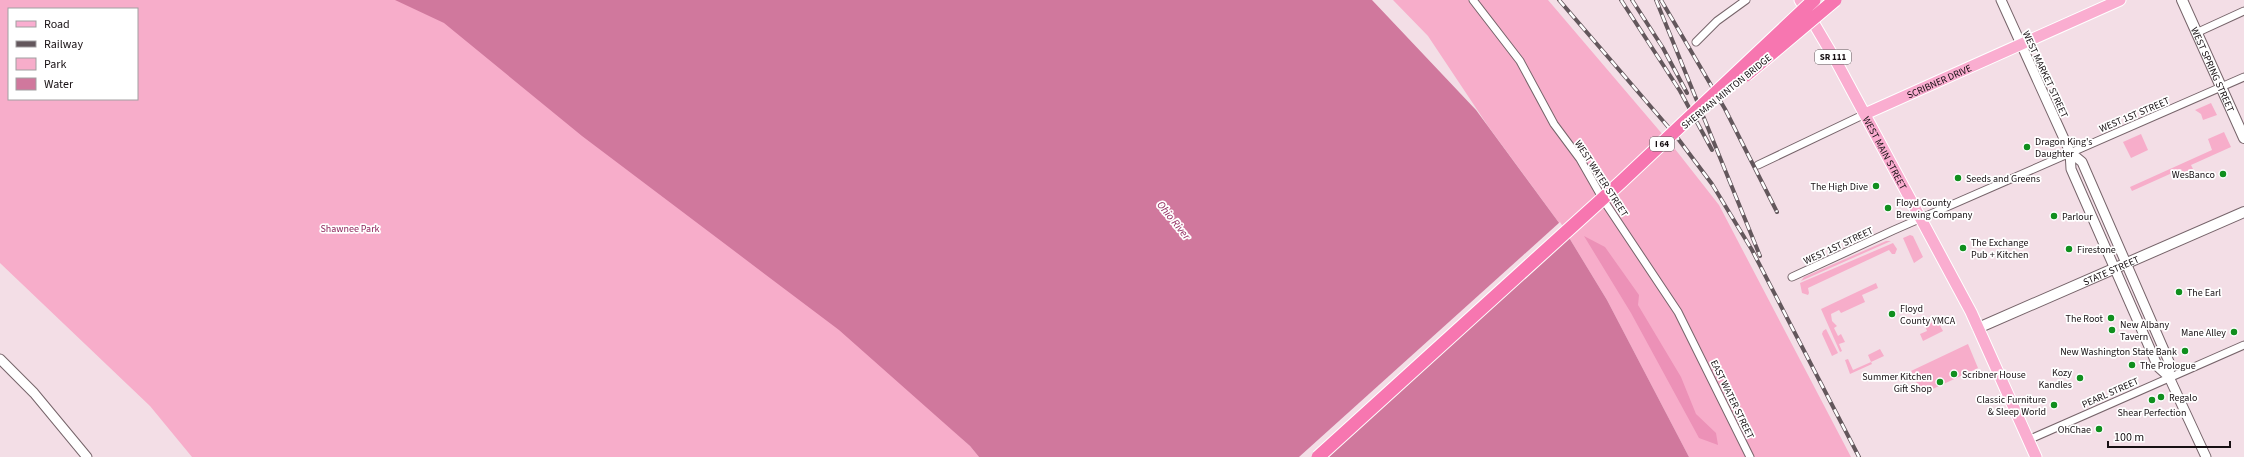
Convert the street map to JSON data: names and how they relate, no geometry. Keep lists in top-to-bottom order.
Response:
{
  "streets": {
    "highway": ["SHERMAN MINTON BRIDGE", "I 64"],
    "main road": [
      "SR 111",
      "WEST SPRING STREET",
      "SCRIBNER DRIVE",
      "WEST MAIN STREET",
      "STATE STREET"
    ],
    "street": [
      "WEST MARKET STREET",
      "WEST 1ST STREET",
      "WEST WATER STREET",
      "PEARL STREET",
      "EAST WATER STREET"
    ]
  },
  "crossings": [
    ["WEST SPRING STREET", "WEST 1ST STREET"],
    ["WEST MARKET STREET", "SCRIBNER DRIVE"],
    ["WEST MARKET STREET", "WEST 1ST STREET"],
    ["WEST MARKET STREET", "STATE STREET"],
    ["WEST MARKET STREET", "PEARL STREET"],
    ["SCRIBNER DRIVE", "WEST MAIN STREET"],
    ["WEST 1ST STREET", "WEST MAIN STREET"],
    ["WEST MAIN STREET", "STATE STREET"],
    ["WEST MAIN STREET", "PEARL STREET"],
    ["WEST WATER STREET", "EAST WATER STREET"]
  ],
  "water": ["Ohio River"],
  "parks": ["Shawnee Park"],
  "places": [
    "Dragon King's Daughter",
    "WesBanco",
    "Seeds and Greens",
    "The High Dive",
    "Floyd County Brewing Company",
    "Parlour",
    "The Exchange Pub + Kitchen",
    "Firestone",
    "The Earl",
    "Floyd County YMCA",
    "The Root",
    "New Albany Tavern",
    "Mane Alley",
    "New Washington State Bank",
    "The Prologue",
    "Scribner House",
    "Kozy Kandles",
    "Summer Kitchen Gift Shop",
    "Regalo",
    "Shear Perfection",
    "Classic Furniture & Sleep World",
    "OhChae"
  ],
  "legend": [
    "Road",
    "Railway",
    "Park",
    "Water"
  ],
  "scale_bar": "100 m"
}
